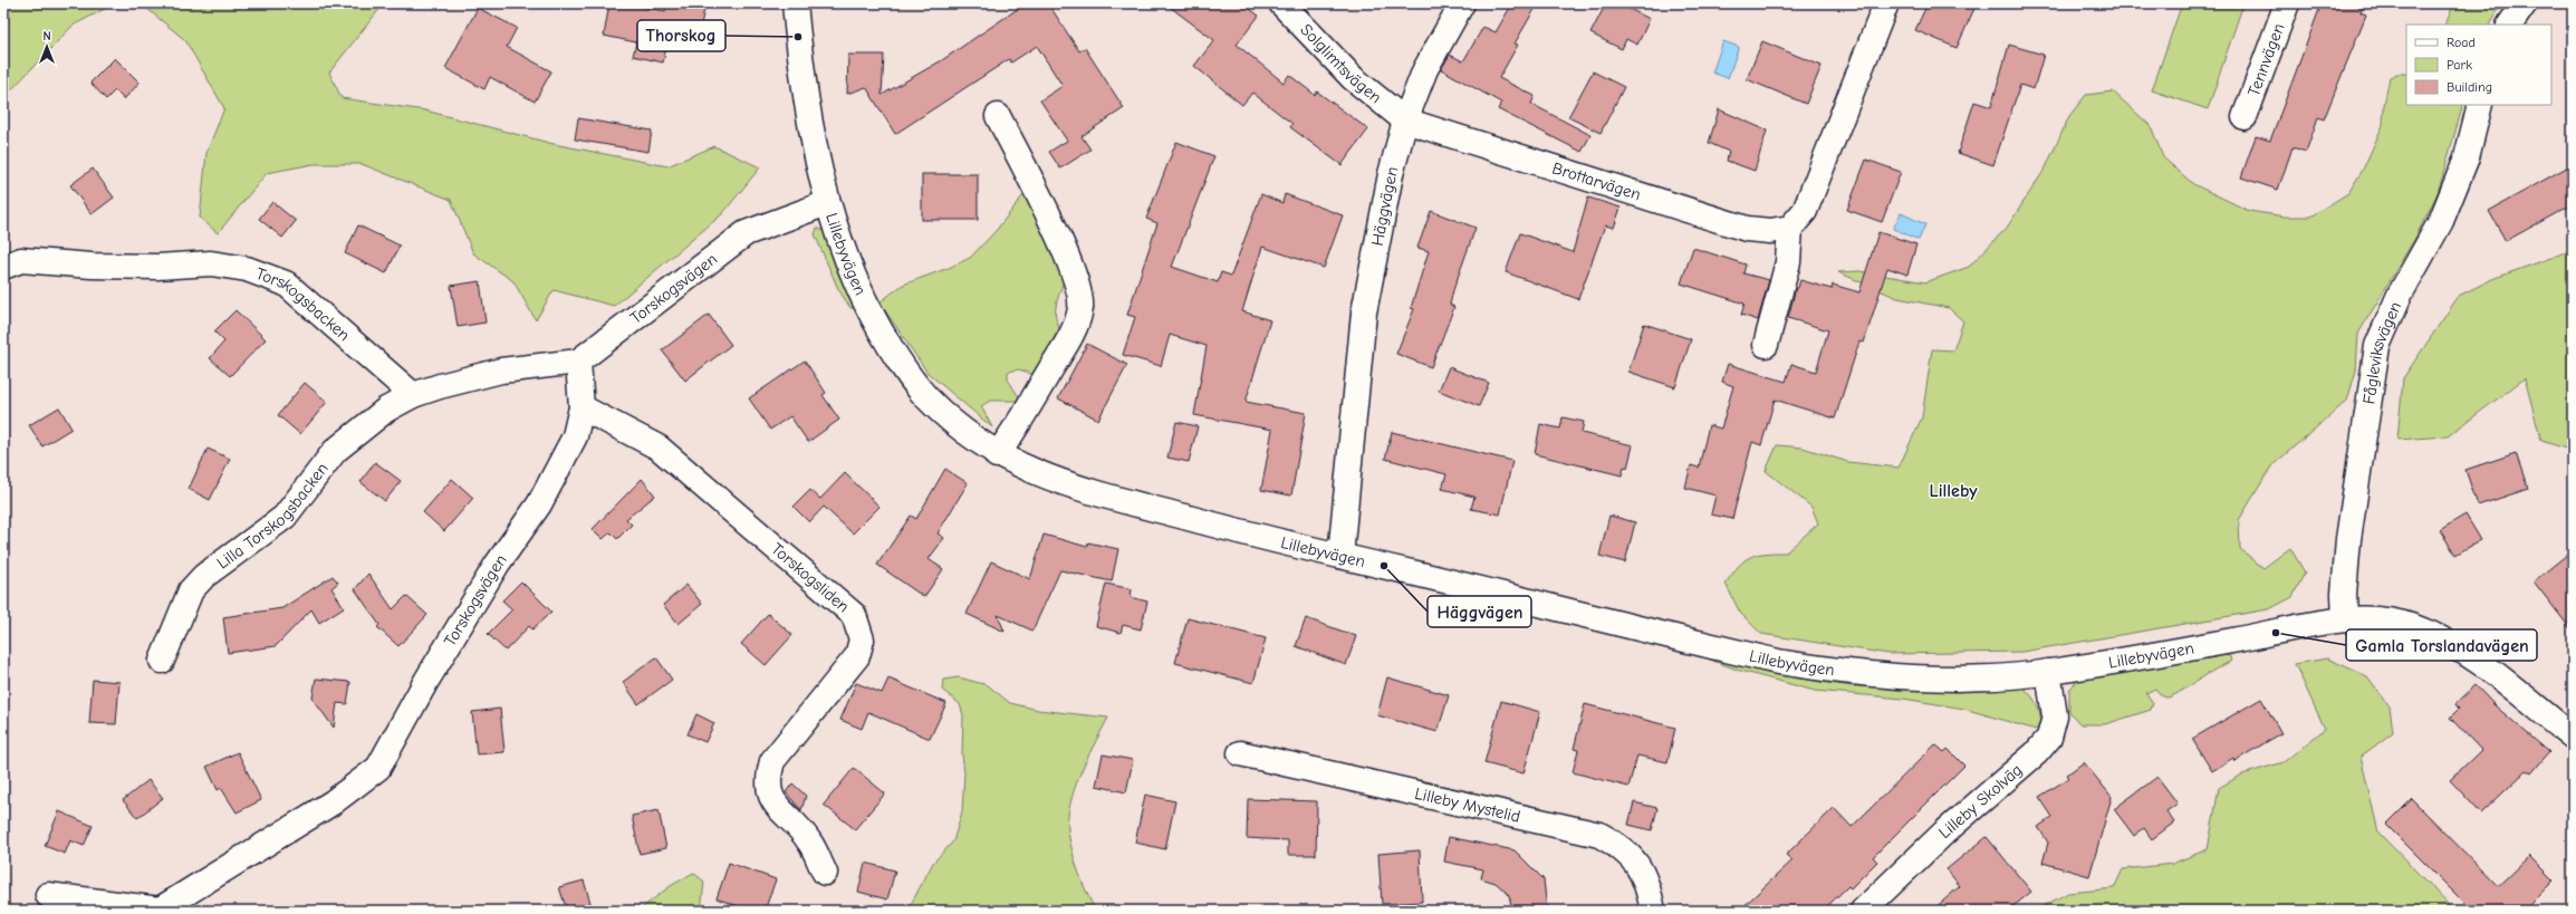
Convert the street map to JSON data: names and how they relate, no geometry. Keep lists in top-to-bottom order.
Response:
{
  "streets": {
    "street": [
      "Tennvägen",
      "Solglimtsvägen",
      "Brottarvägen",
      "Häggvägen",
      "Lillebyvägen",
      "Torskogsvägen",
      "Torskogsbacken",
      "Fågleviksvägen",
      "Lilla Torskogsbacken",
      "Torskogsliden",
      "Lilleby Skolväg",
      "Lilleby Mystelid"
    ]
  },
  "crossings": [
    ["Solglimtsvägen", "Brottarvägen"],
    ["Solglimtsvägen", "Häggvägen"],
    ["Brottarvägen", "Häggvägen"],
    ["Häggvägen", "Lillebyvägen"],
    ["Lillebyvägen", "Torskogsvägen"],
    ["Lillebyvägen", "Fågleviksvägen"],
    ["Lillebyvägen", "Lilleby Skolväg"],
    ["Torskogsvägen", "Torskogsliden"],
    ["Torskogsbacken", "Lilla Torskogsbacken"]
  ],
  "districts": ["Lilleby"],
  "places": ["Thorskog", "Häggvägen", "Gamla Torslandavägen"],
  "legend": ["Road", "Park", "Building"],
  "north": "top"
}
